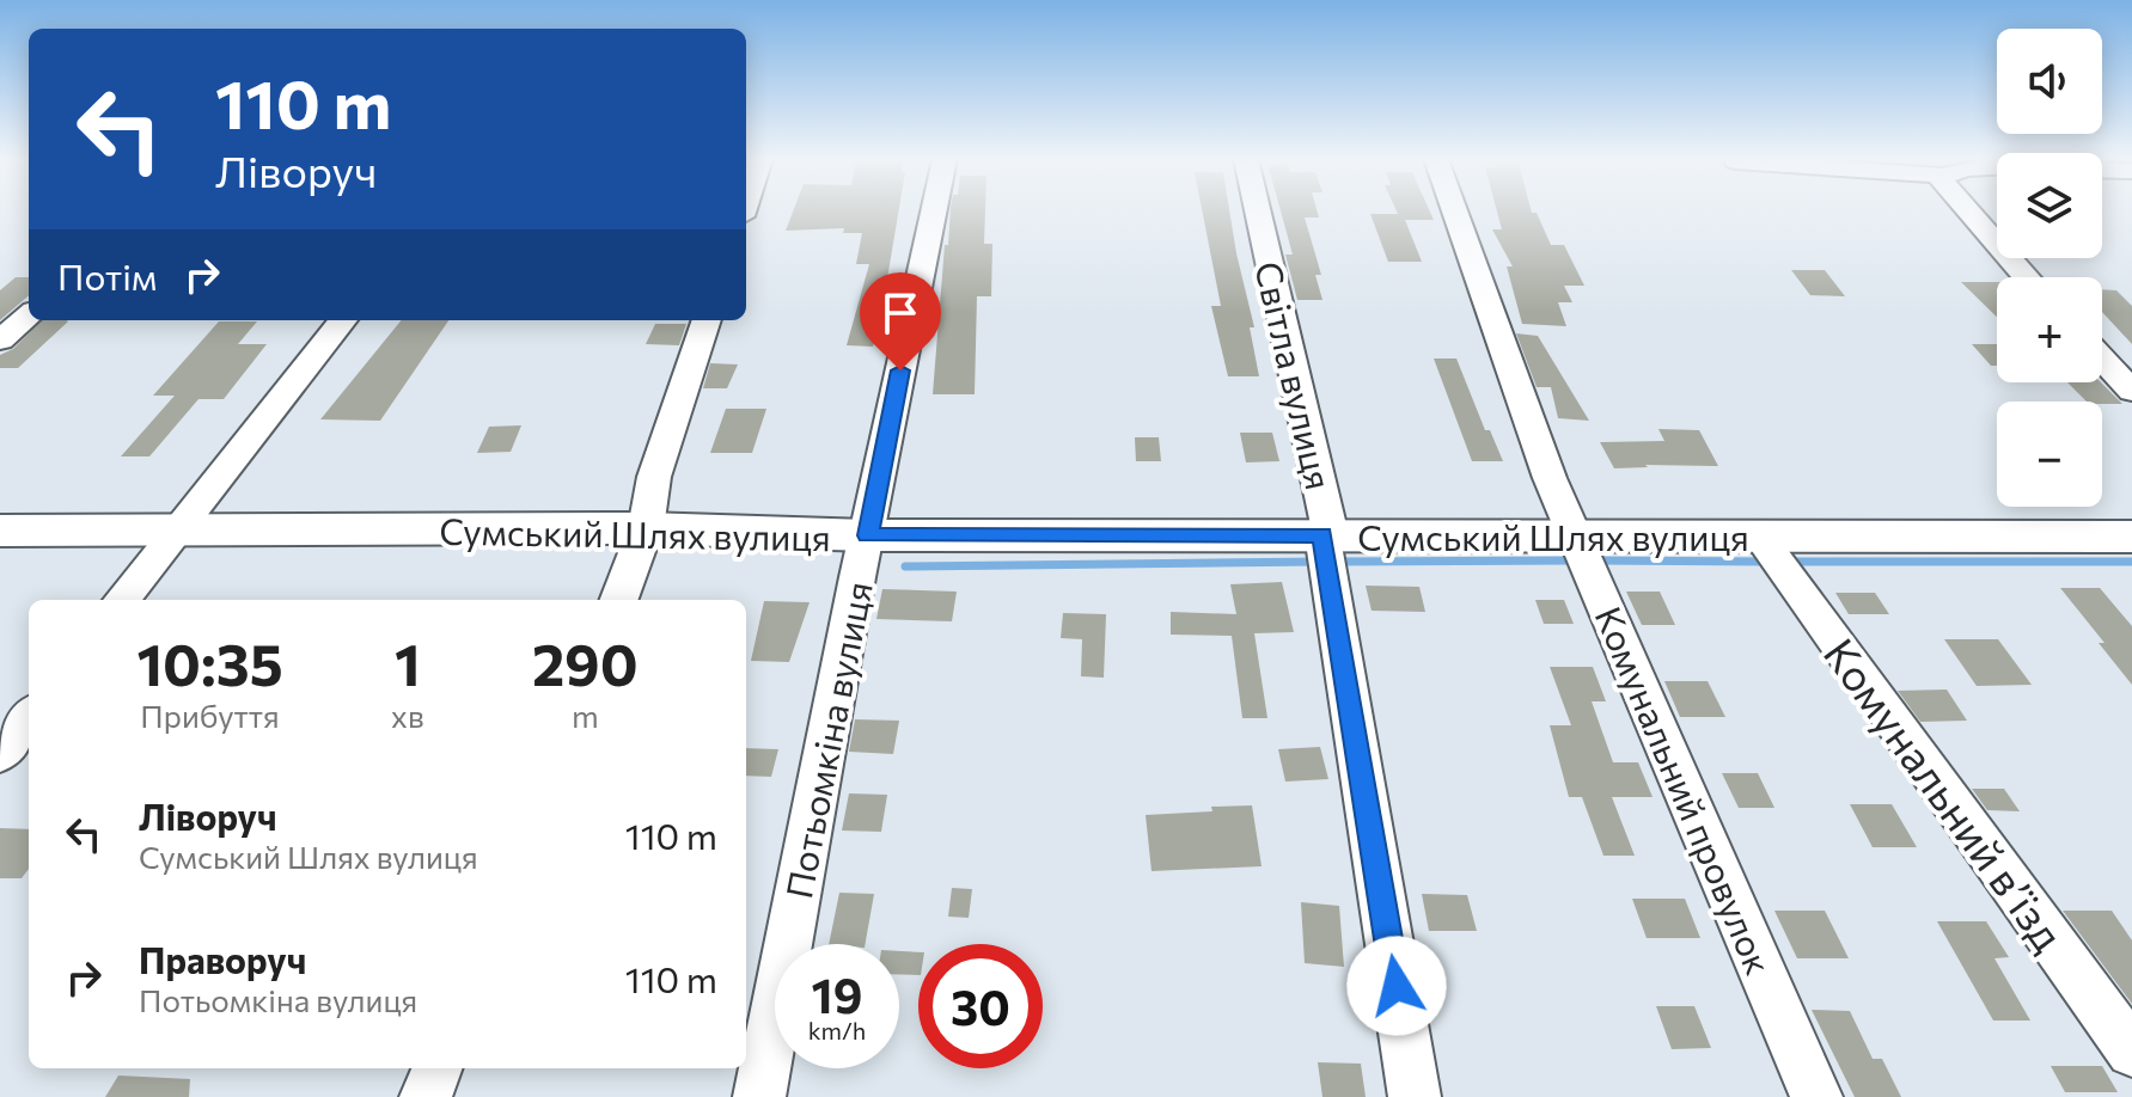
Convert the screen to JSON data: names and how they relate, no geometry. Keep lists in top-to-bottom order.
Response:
{
  "streets": {
    "main road": ["Сумський Шлях вулиця"],
    "street": [
      "Світла вулиця",
      "Потьомкіна вулиця",
      "Комунальний провулок",
      "Комунальний в’їзд"
    ]
  },
  "crossings": [
    ["Світла вулиця", "Сумський Шлях вулиця"],
    ["Сумський Шлях вулиця", "Потьомкіна вулиця"],
    ["Сумський Шлях вулиця", "Комунальний провулок"],
    ["Сумський Шлях вулиця", "Комунальний в’їзд"]
  ],
  "page": {
    "map_buttons": ["+", "−"],
    "turn": ["110 m", "Ліворуч"],
    "then": "Потім",
    "eta": [
      "10:35",
      "Прибуття",
      "1",
      "хв",
      "290",
      "m"
    ],
    "list": [
      {
        "name": "Ліворуч",
        "note": "Сумський Шлях вулиця",
        "value": "110 m"
      },
      {
        "name": "Праворуч",
        "note": "Потьомкіна вулиця",
        "value": "110 m"
      }
    ],
    "speed": "19 km/h",
    "limit": "30"
  }
}
